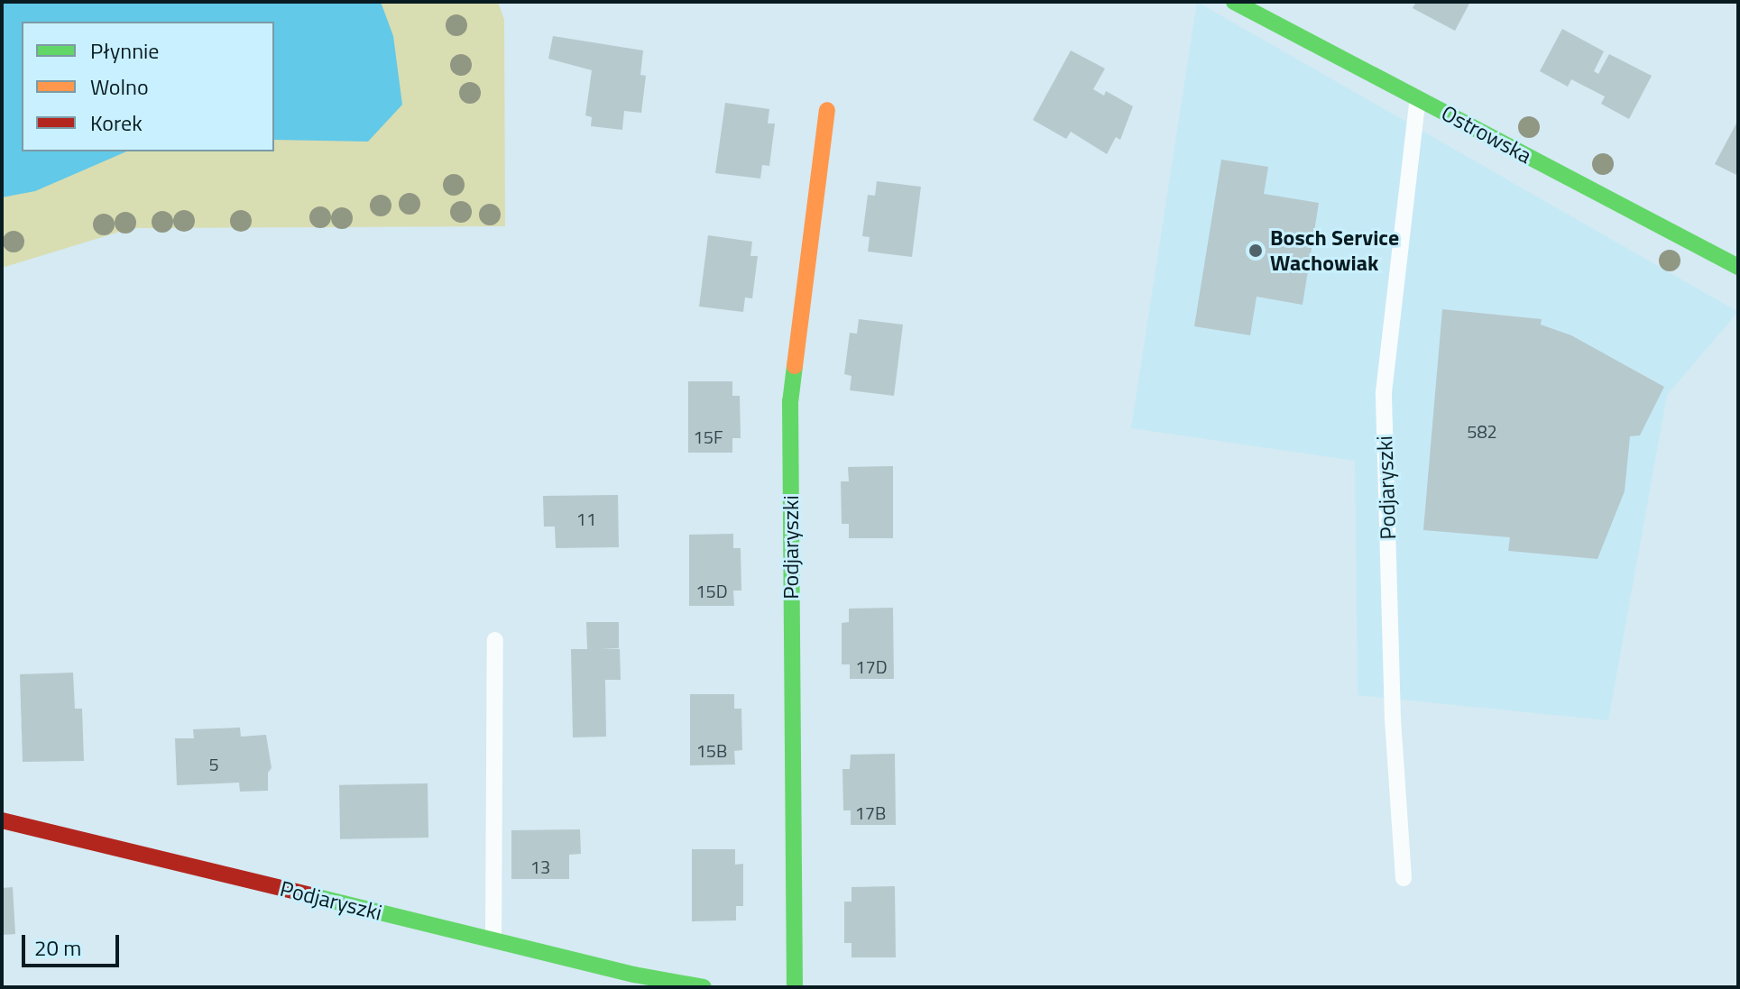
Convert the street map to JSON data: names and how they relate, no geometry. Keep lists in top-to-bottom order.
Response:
{
  "streets": {
    "street": ["Ostrowska", "Podjaryszki"]
  },
  "crossings": [
    ["Ostrowska", "Podjaryszki"]
  ],
  "places": ["Bosch Service Wachowiak"],
  "house_numbers": [
    "582",
    "15F",
    "11",
    "15D",
    "17D",
    "15B",
    "5",
    "17B",
    "13"
  ],
  "legend": ["Płynnie", "Wolno", "Korek"],
  "scale_bar": "20 m"
}
